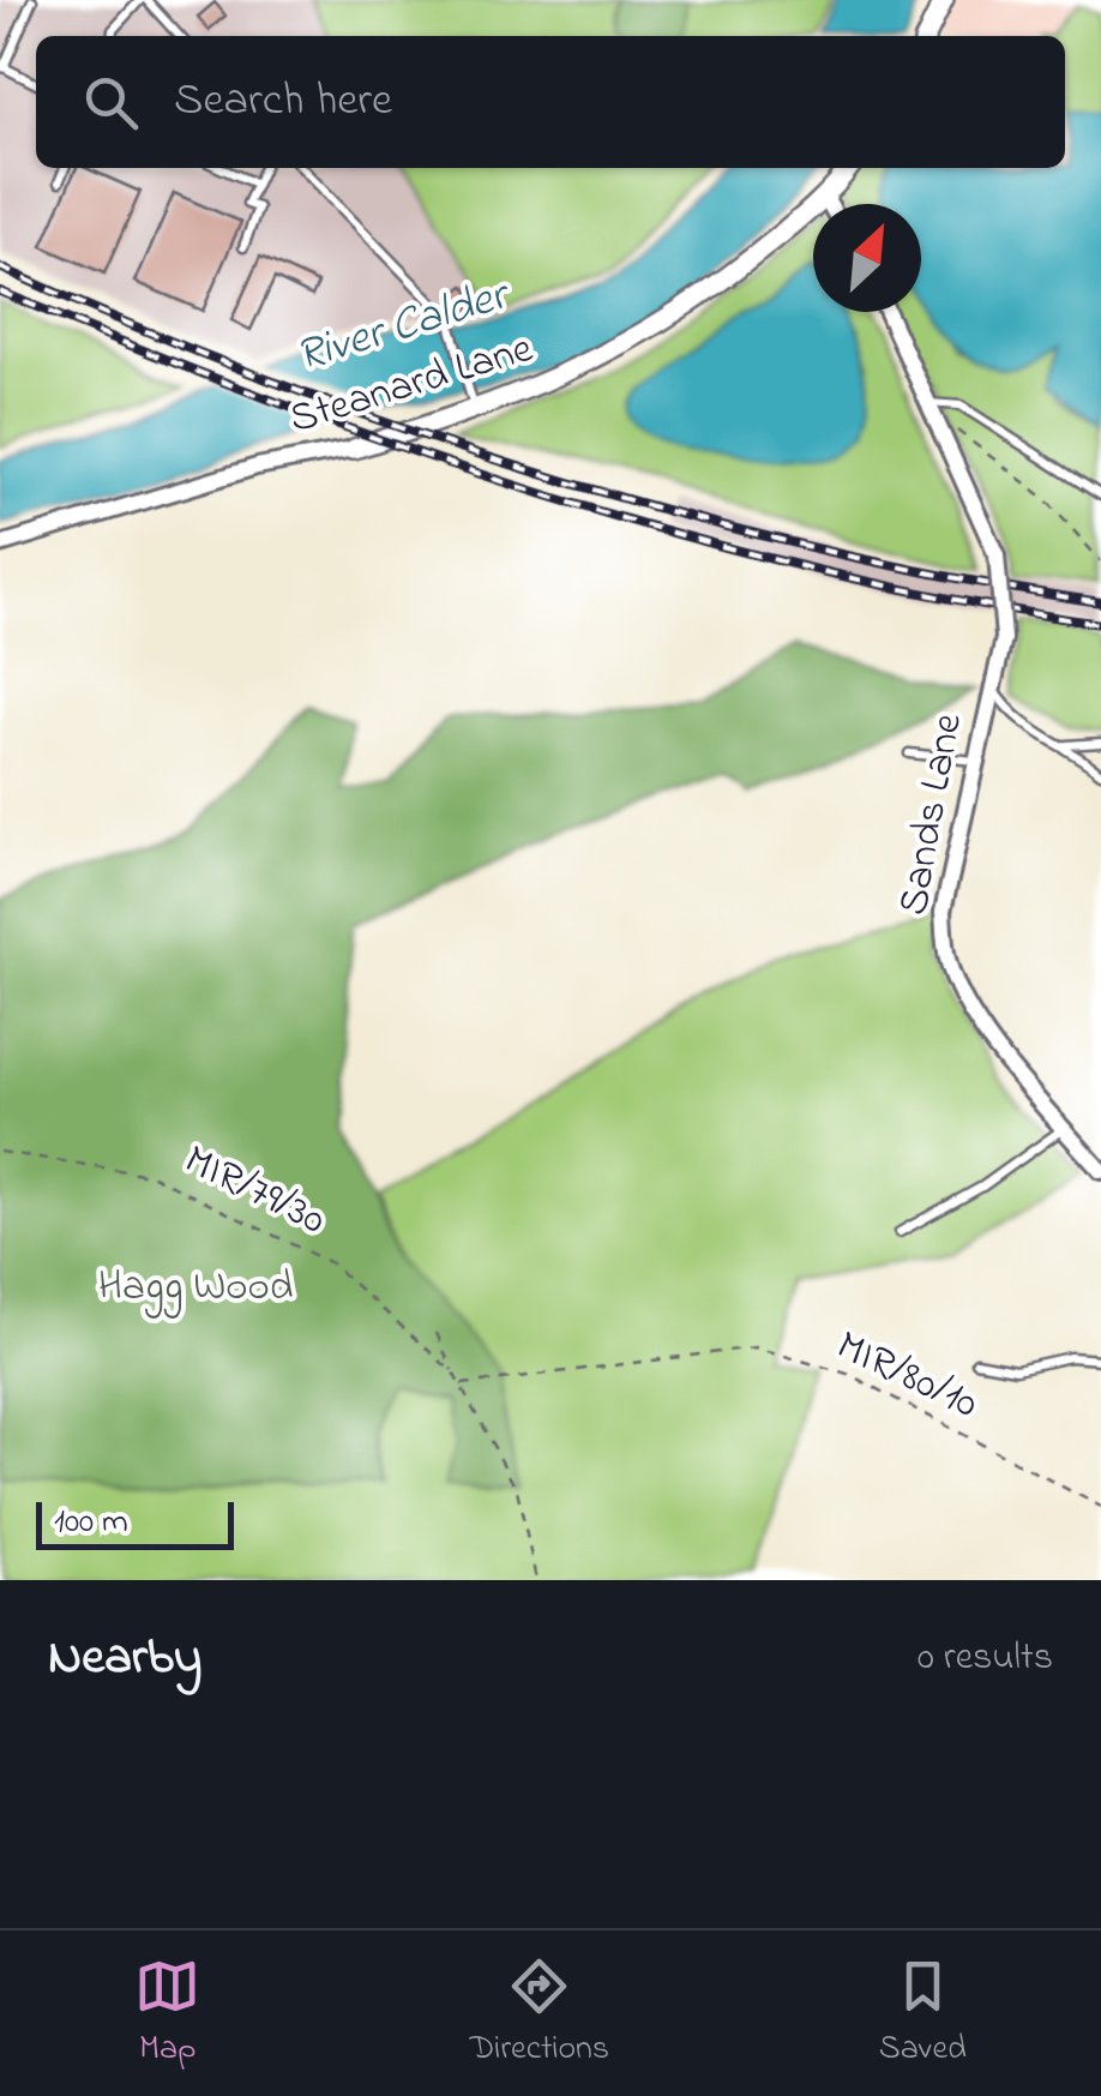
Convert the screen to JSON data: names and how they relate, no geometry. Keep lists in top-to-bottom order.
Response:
{
  "streets": {
    "street": ["Steanard Lane", "Sands Lane"],
    "path": ["MIR/79/30", "MIR/80/10"]
  },
  "water": ["River Calder"],
  "parks": ["Hagg Wood"],
  "scale_bar": "100 m",
  "north": "top right",
  "page": {
    "search": "Search here",
    "scale": "100 m",
    "heading": ["Nearby", "0 results"],
    "nav": ["Map", "Directions", "Saved"]
  }
}
